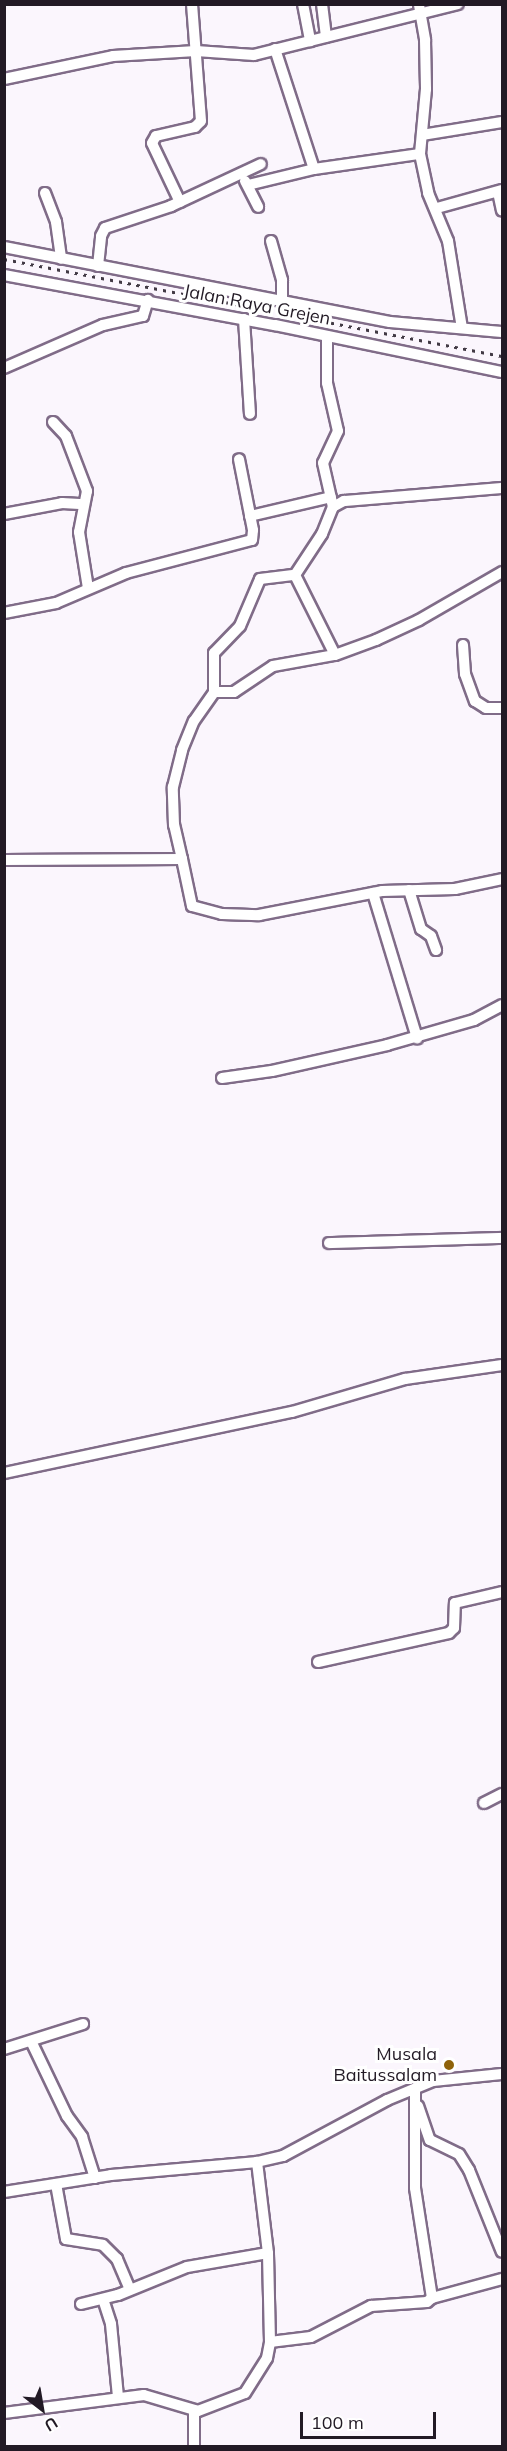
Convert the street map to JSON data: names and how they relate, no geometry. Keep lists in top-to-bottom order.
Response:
{
  "streets": {
    "street": ["Jalan Raya Grejen"]
  },
  "places": ["Musala Baitussalam"],
  "scale_bar": "100 m",
  "north": "bottom right"
}
